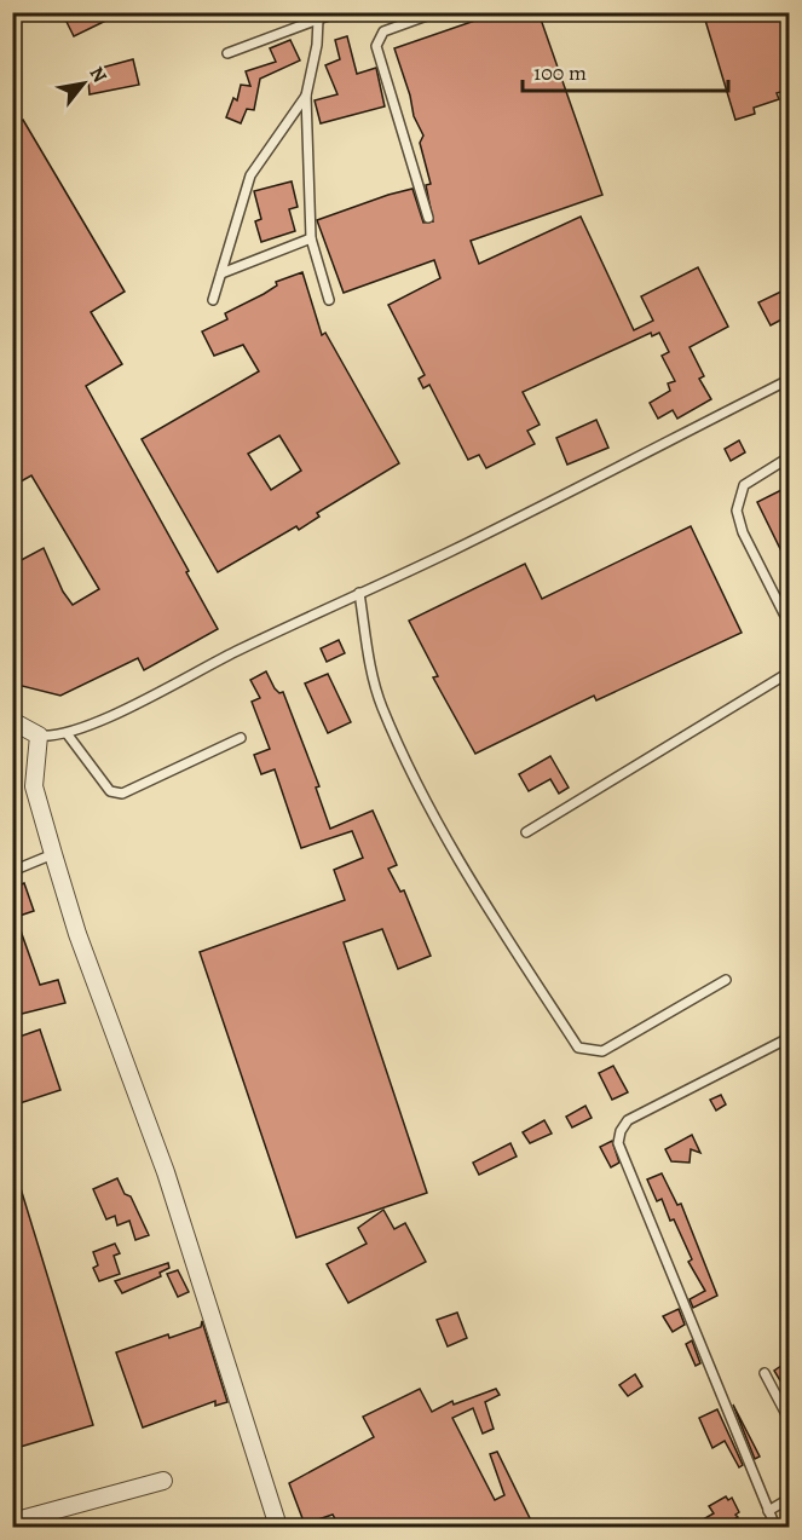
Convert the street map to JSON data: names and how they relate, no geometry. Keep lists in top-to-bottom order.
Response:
{
  "scale_bar": "100 m",
  "north": "top right"
}
